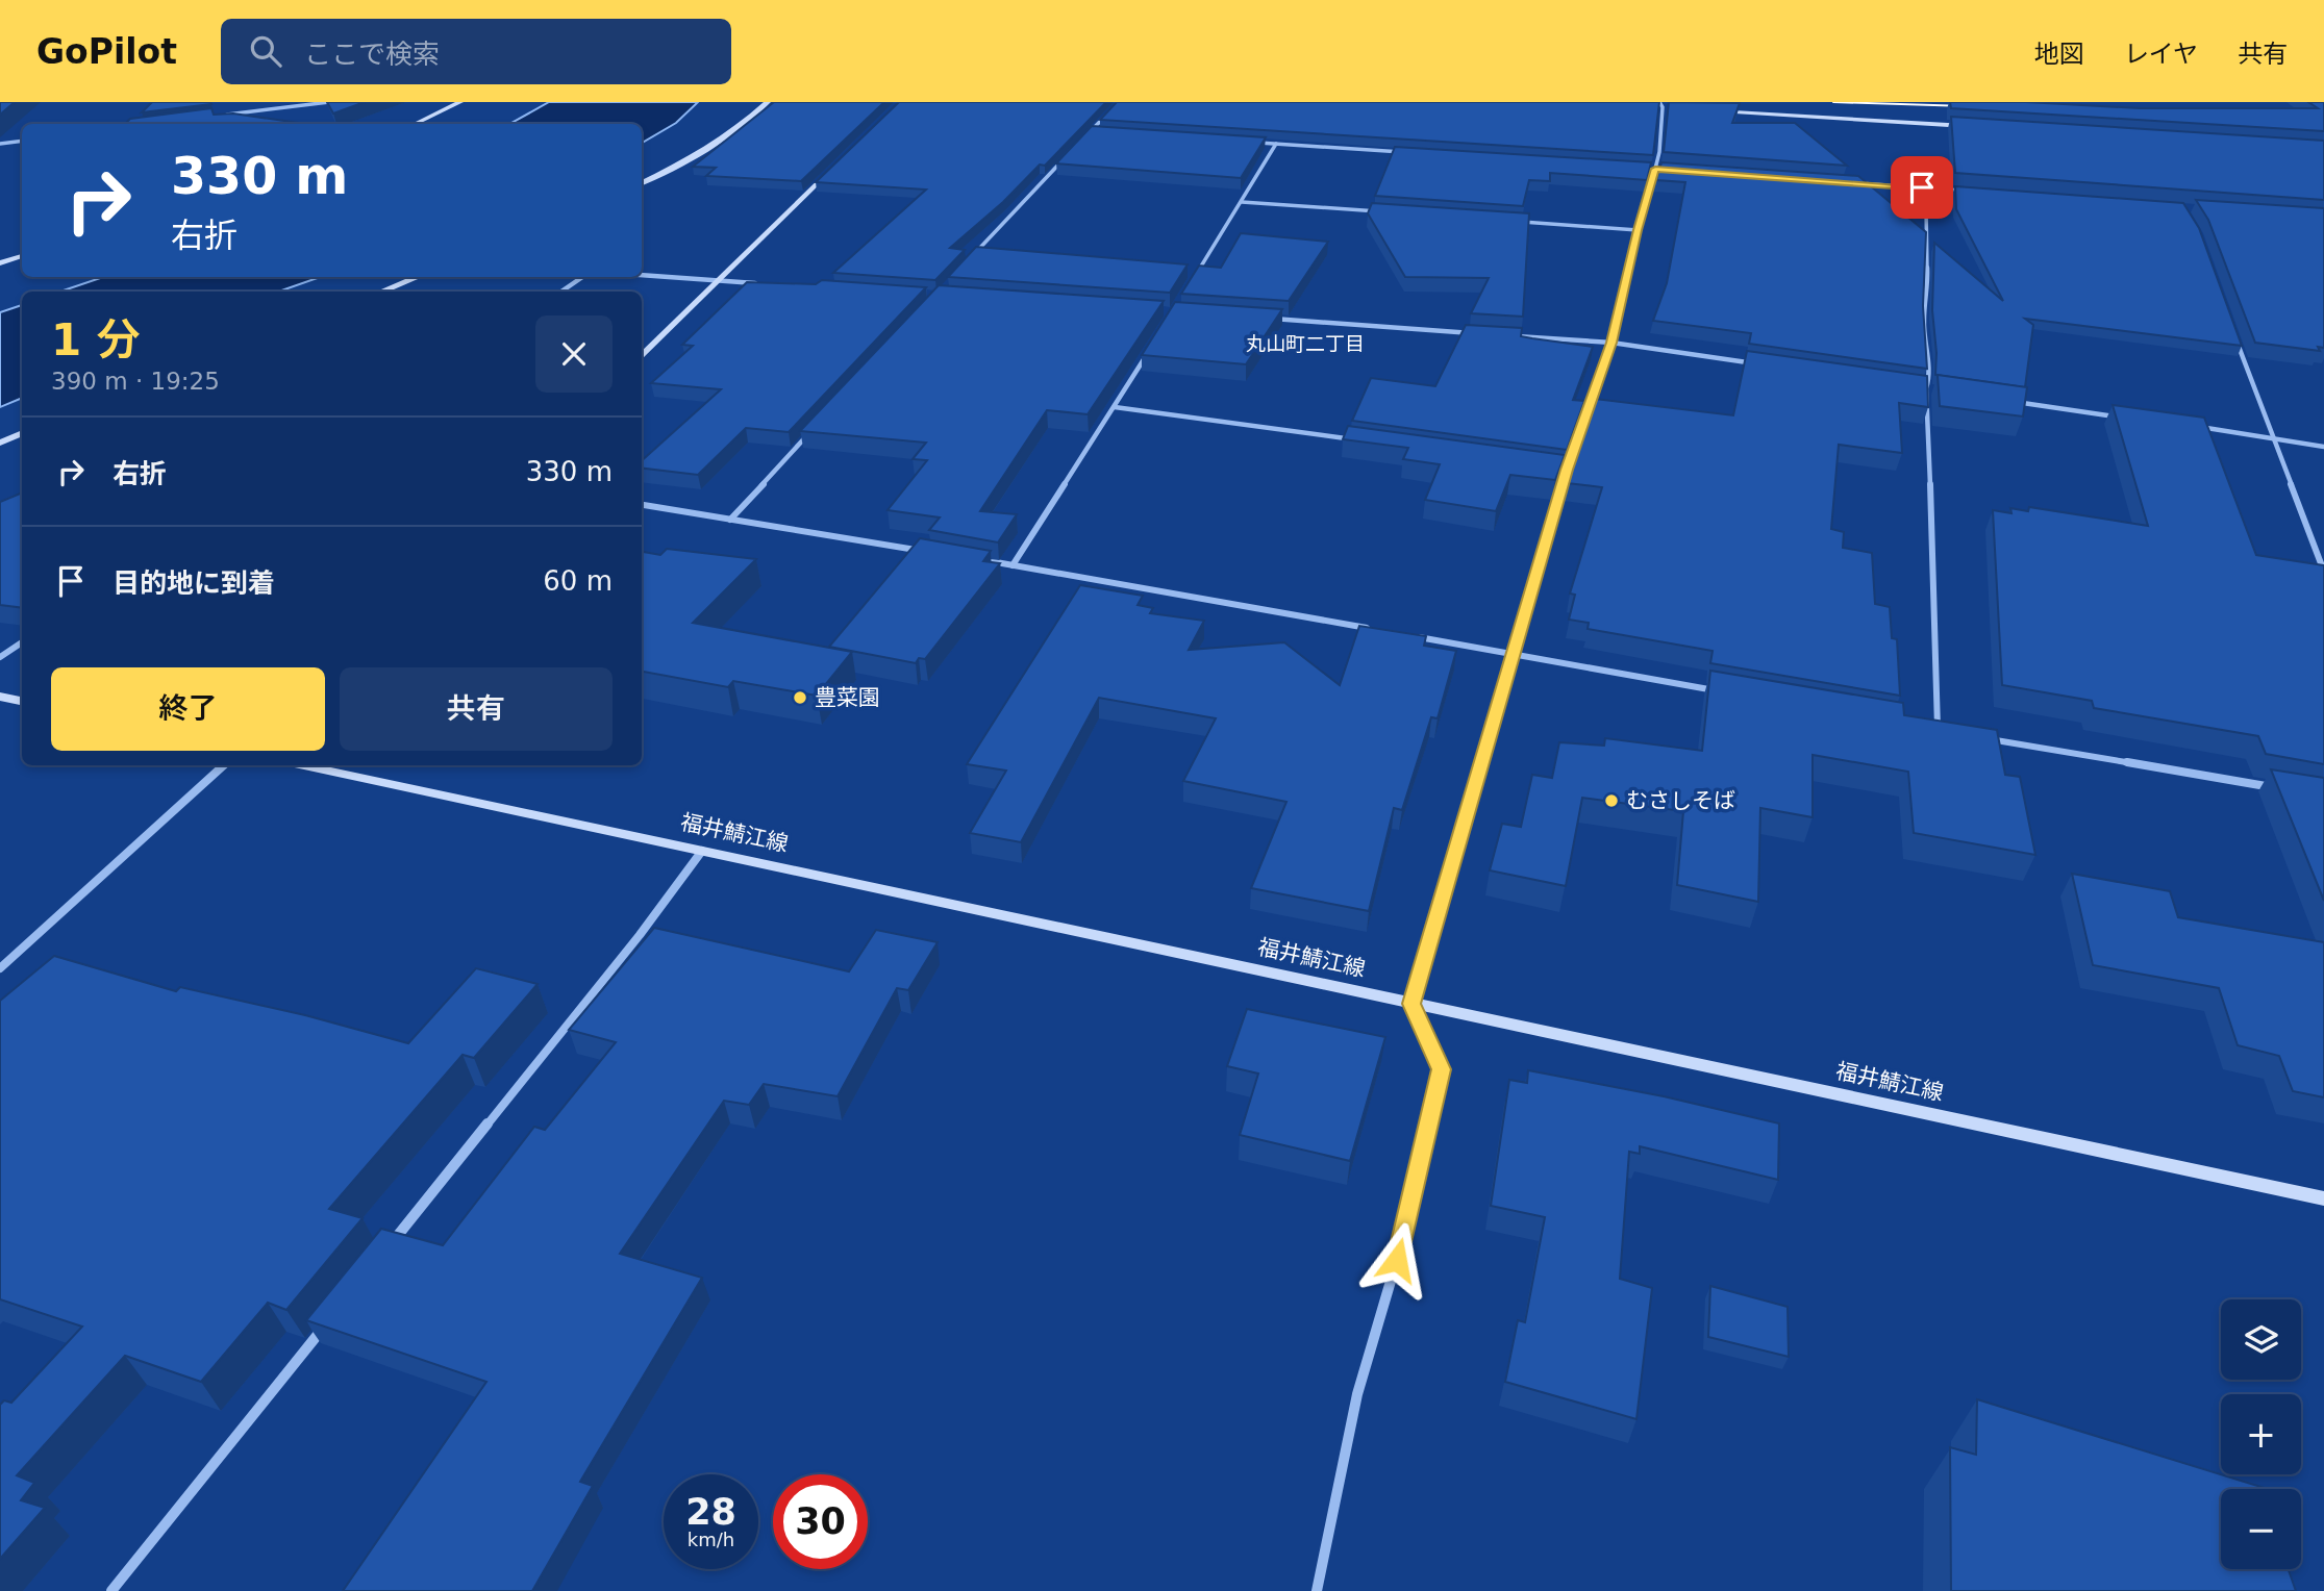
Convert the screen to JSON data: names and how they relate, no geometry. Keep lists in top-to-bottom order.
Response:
{
  "streets": {
    "street": ["福井鯖江線"]
  },
  "districts": ["丸山町二丁目"],
  "places": ["豊菜園", "むさしそば"],
  "page": {
    "header": "GoPilot",
    "search": "ここで検索",
    "nav": ["地図", "レイヤ", "共有"],
    "turn": ["330 m", "右折"],
    "heading": ["1 分", "390 m · 19:25"],
    "list": [
      {
        "name": "右折",
        "value": "330 m"
      },
      {
        "name": "目的地に到着",
        "value": "60 m"
      }
    ],
    "buttons": ["終了", "共有"],
    "map_buttons": ["+", "−"],
    "speed": "28 km/h",
    "limit": "30"
  }
}
